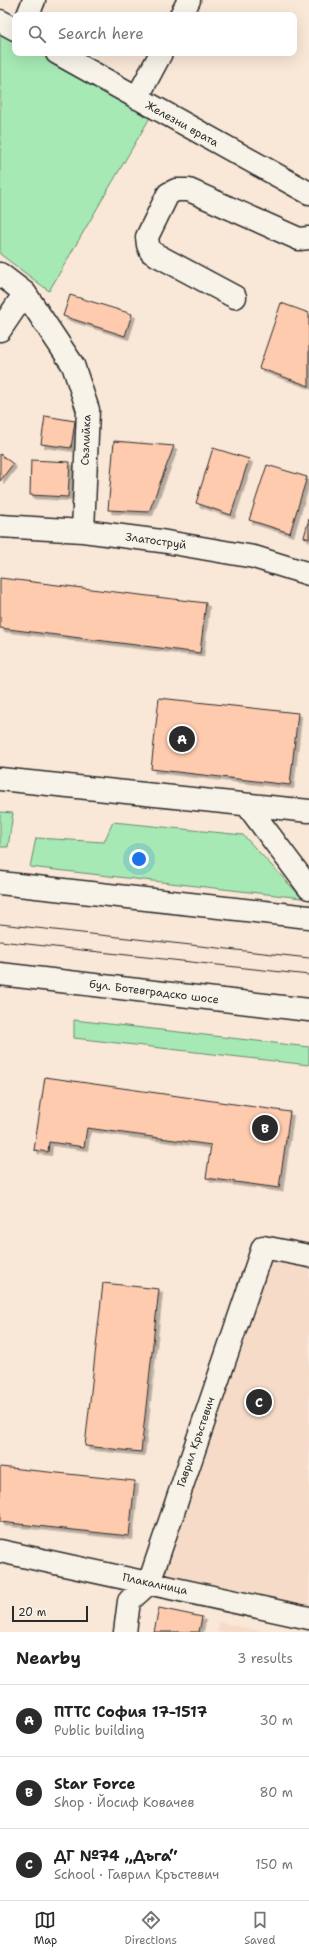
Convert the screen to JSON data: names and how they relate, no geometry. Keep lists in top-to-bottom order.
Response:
{
  "streets": {
    "street": [
      "Железни врата",
      "Съзлийка",
      "Златоструй",
      "бул. Ботевградско шосе",
      "Гаврил Кръстевич",
      "Плакалница"
    ]
  },
  "crossings": [
    ["Съзлийка", "Златоструй"],
    ["Гаврил Кръстевич", "Плакалница"]
  ],
  "scale_bar": "20 m",
  "page": {
    "search": "Search here",
    "pins": ["A", "B", "C"],
    "scale": "20 m",
    "heading": ["Nearby", "3 results"],
    "list": [
      {
        "mark": "A",
        "name": "ПТТС София 17-1517",
        "note": "Public building",
        "value": "30 m"
      },
      {
        "mark": "B",
        "name": "Star Force",
        "note": "Shop · Йосиф Ковачев",
        "value": "80 m"
      },
      {
        "mark": "C",
        "name": "ДГ №74 „Дъга“",
        "note": "School · Гаврил Кръстевич",
        "value": "150 m"
      }
    ],
    "nav": ["Map", "Directions", "Saved"]
  }
}
